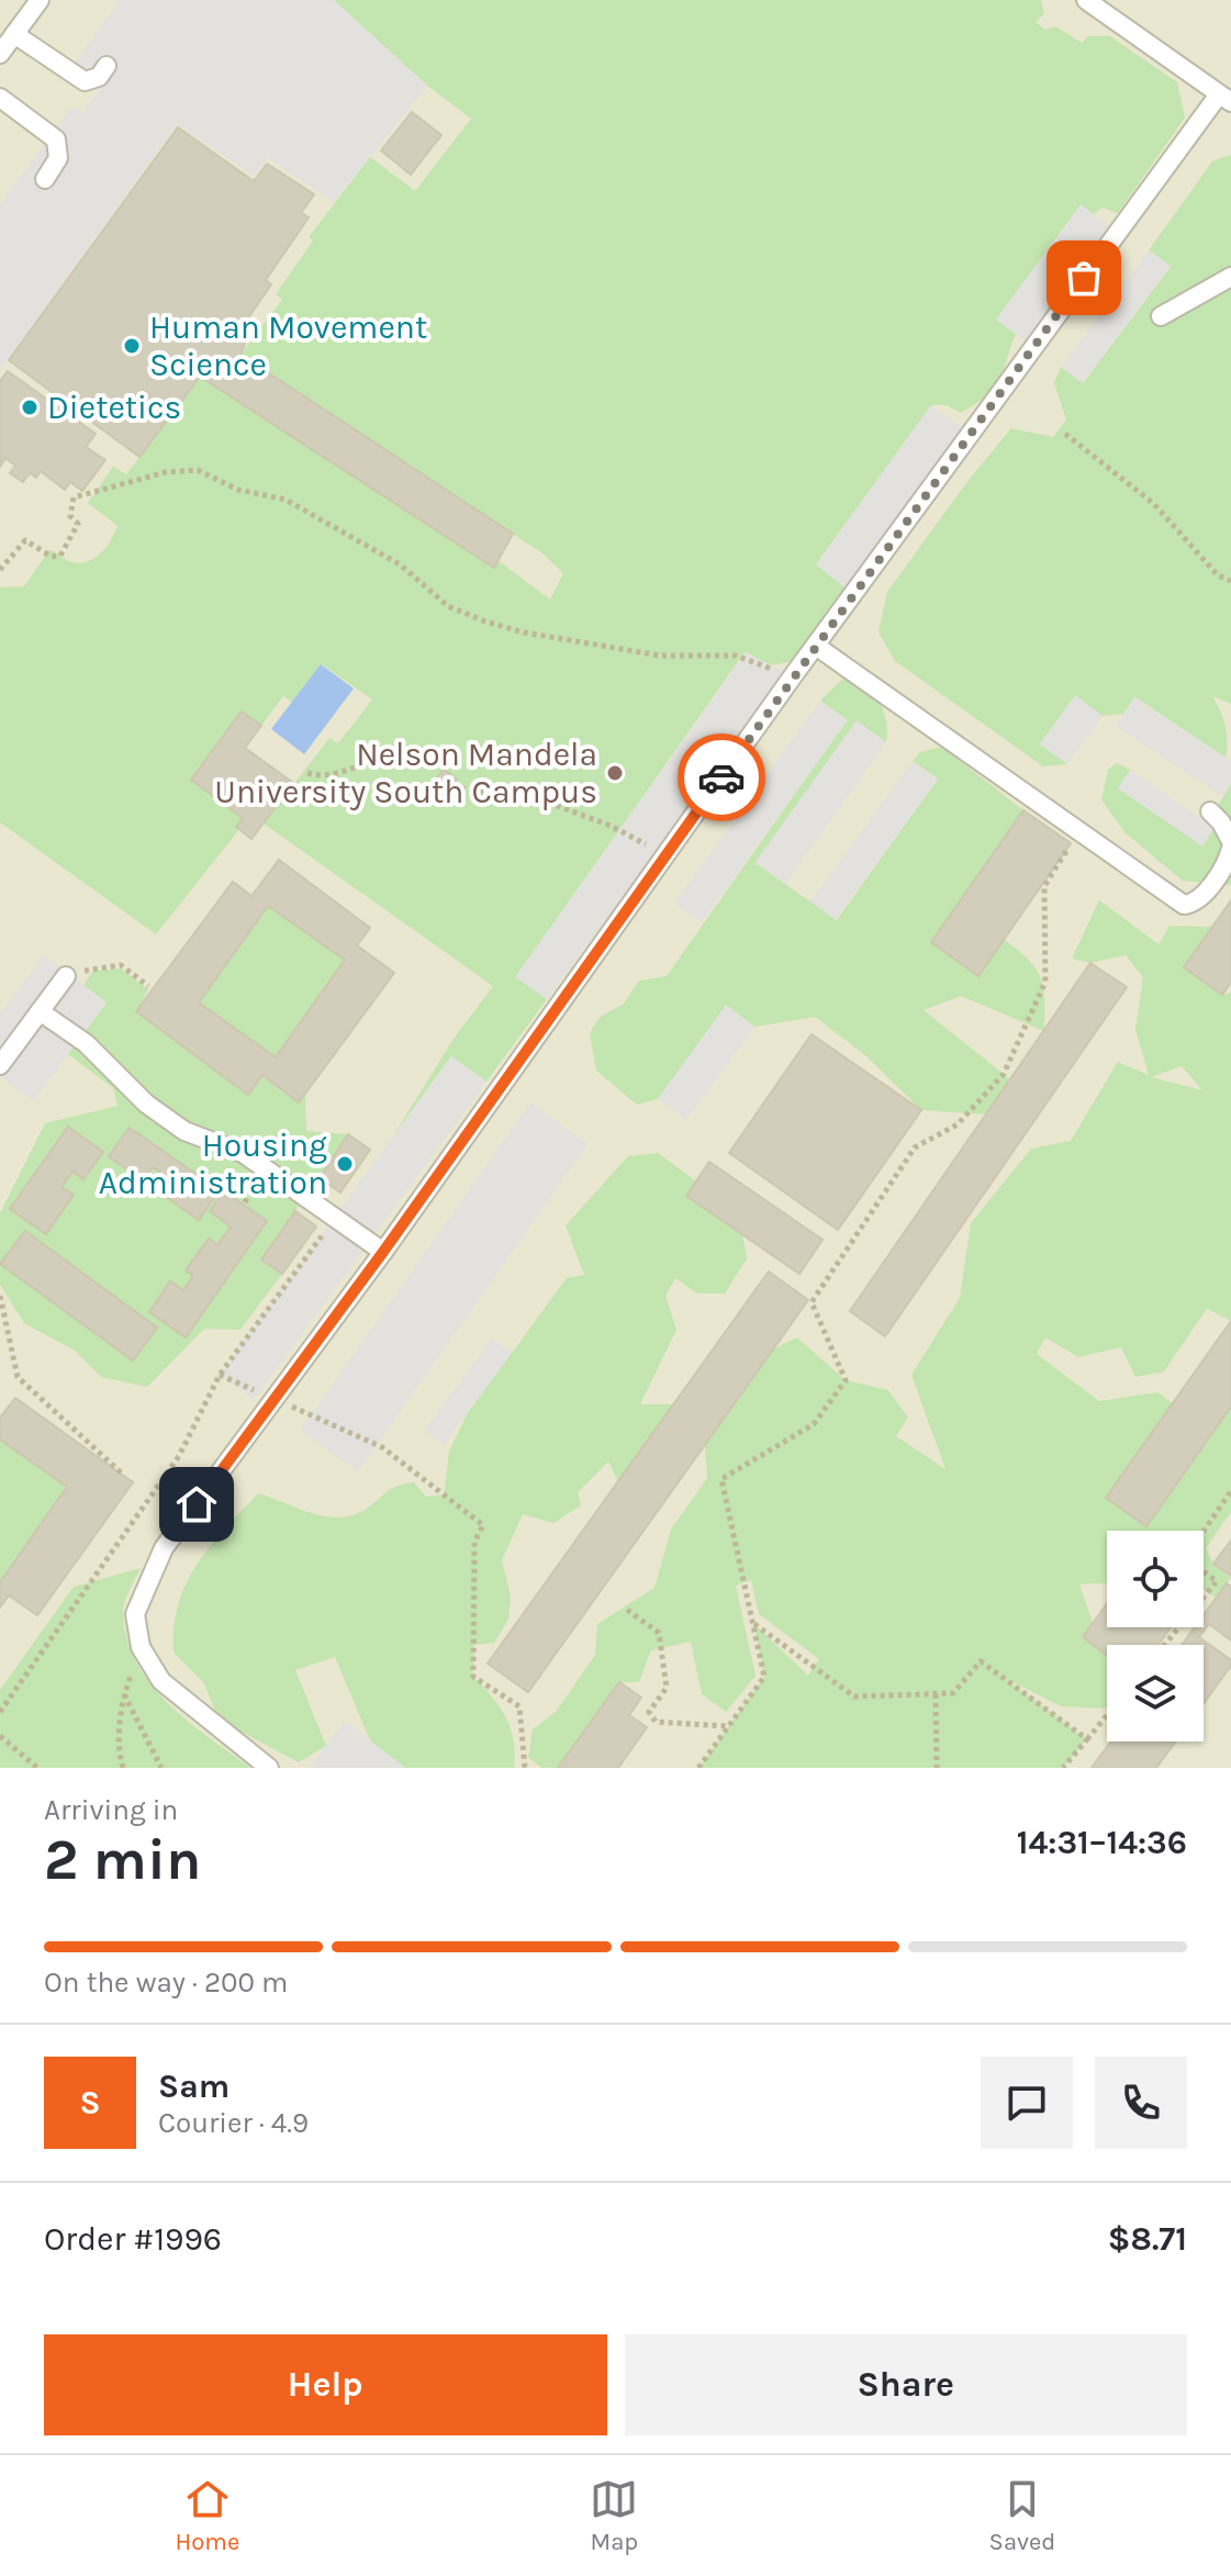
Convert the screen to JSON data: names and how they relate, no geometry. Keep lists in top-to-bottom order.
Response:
{
  "places": [
    "Human Movement Science",
    "Dietetics",
    "Nelson Mandela University South Campus",
    "Housing Administration"
  ],
  "page": {
    "heading": ["2 min", "Arriving in", "14:31–14:36"],
    "panel": [
      "Sam",
      "Courier · 4.9",
      "Order #1996",
      "$8.71"
    ],
    "bar": "On the way · 200 m",
    "round": "S",
    "buttons": ["Help", "Share"],
    "tabs": ["Home", "Map", "Saved"]
  }
}
